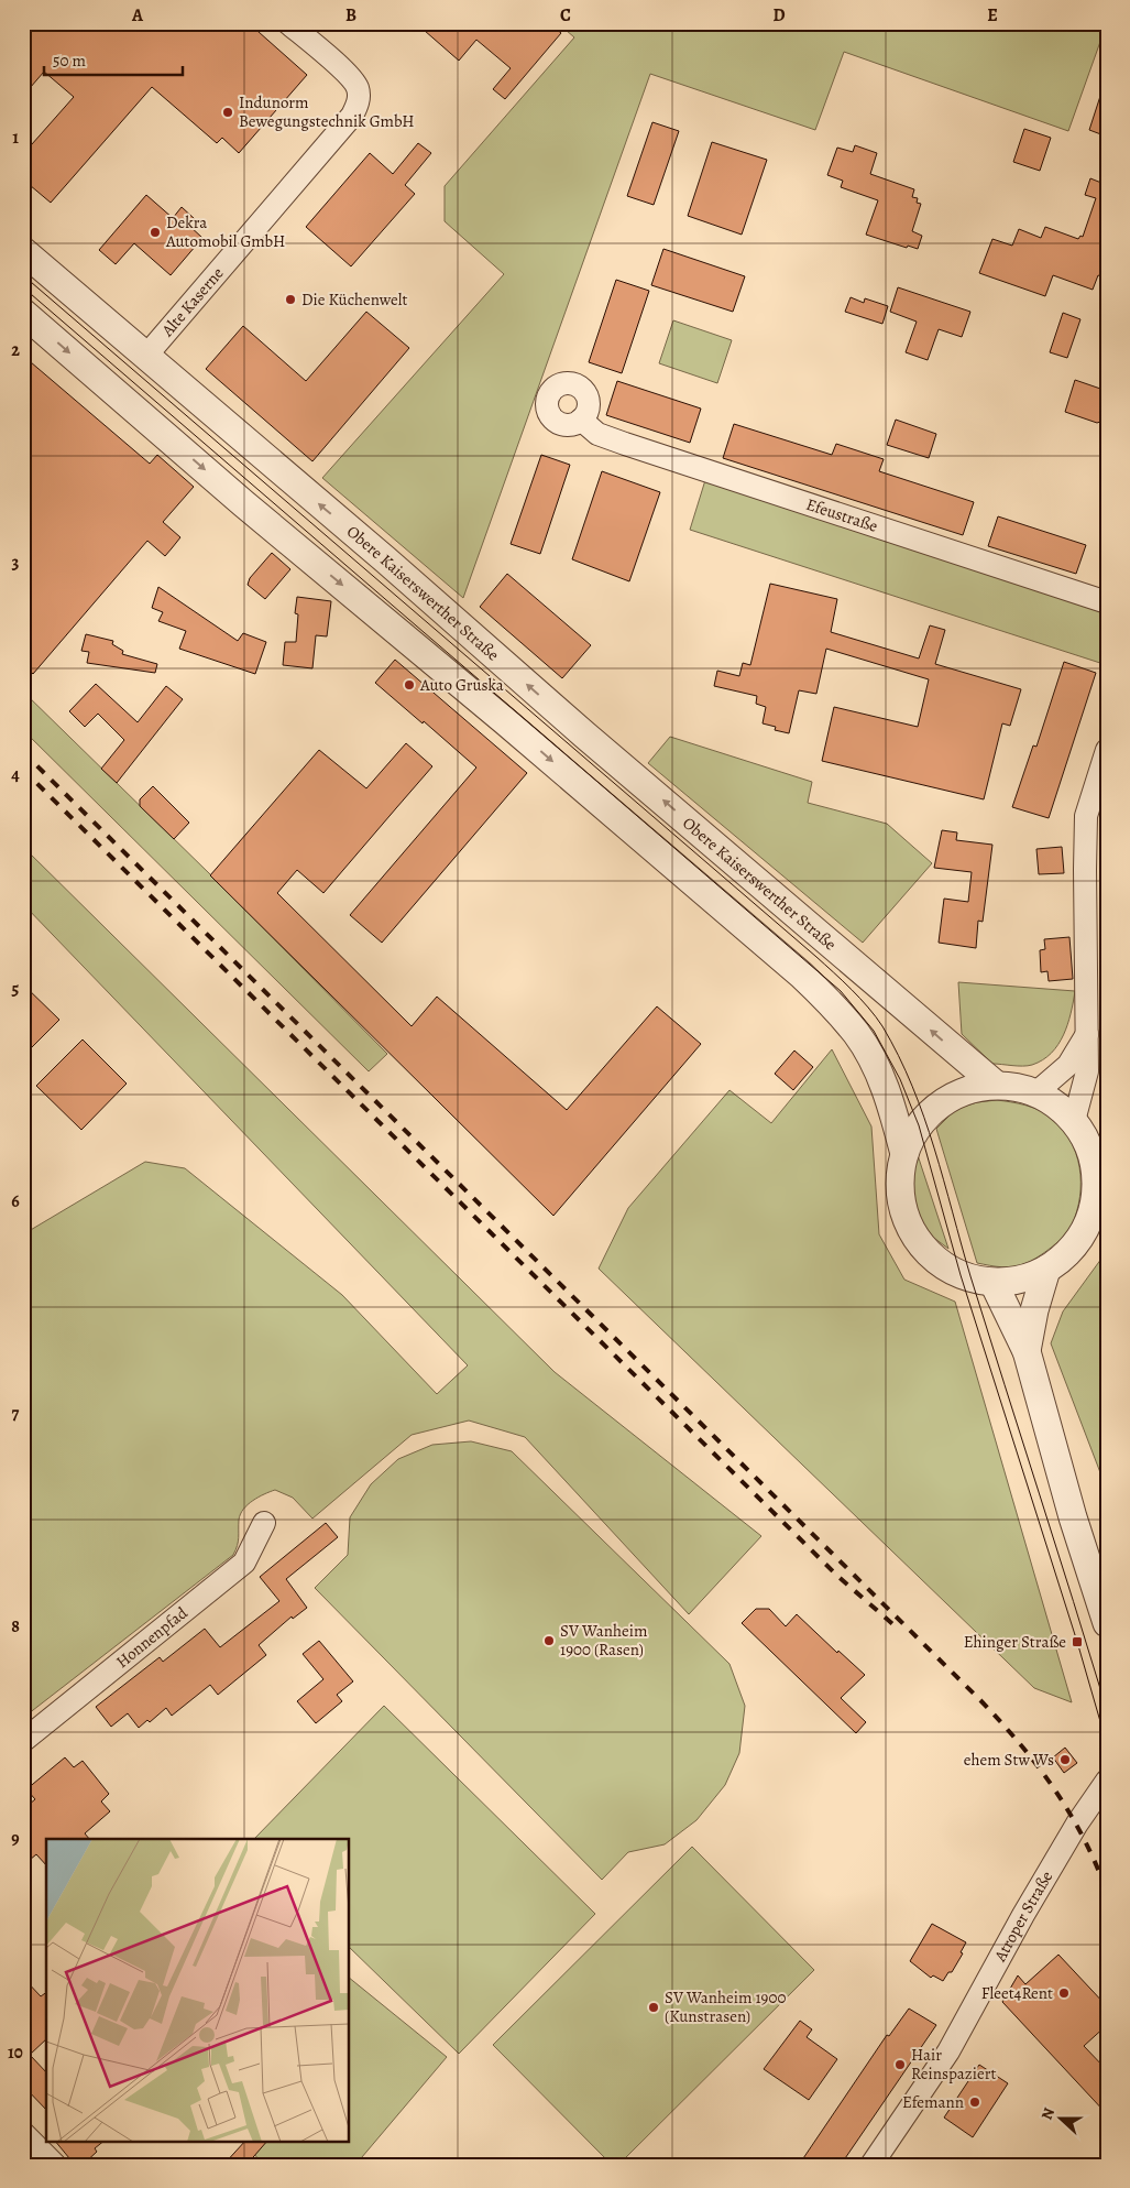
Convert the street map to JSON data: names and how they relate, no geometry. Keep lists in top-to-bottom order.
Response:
{
  "streets": {
    "street": [
      "Alte Kaserne",
      "Efeustraße",
      "Obere Kaiserswerther Straße",
      "Honnenpfad",
      "Atroper Straße"
    ]
  },
  "crossings": [
    ["Alte Kaserne", "Obere Kaiserswerther Straße"]
  ],
  "places": {
    "other": [
      "Indunorm Bewegungstechnik GmbH",
      "Dekra Automobil GmbH",
      "Die Küchenwelt",
      "Auto Gruska",
      "SV Wanheim 1900 (Rasen)",
      "ehem Stw Ws",
      "Fleet4Rent",
      "SV Wanheim 1900 (Kunstrasen)",
      "Hair Reinspaziert",
      "Efemann"
    ],
    "transit": ["Ehinger Straße"]
  },
  "scale_bar": "50 m",
  "north": "left",
  "grid": {
    "columns": [
      "A",
      "B",
      "C",
      "D",
      "E"
    ],
    "rows": [
      "1",
      "2",
      "3",
      "4",
      "5",
      "6",
      "7",
      "8",
      "9",
      "10"
    ]
  }
}
